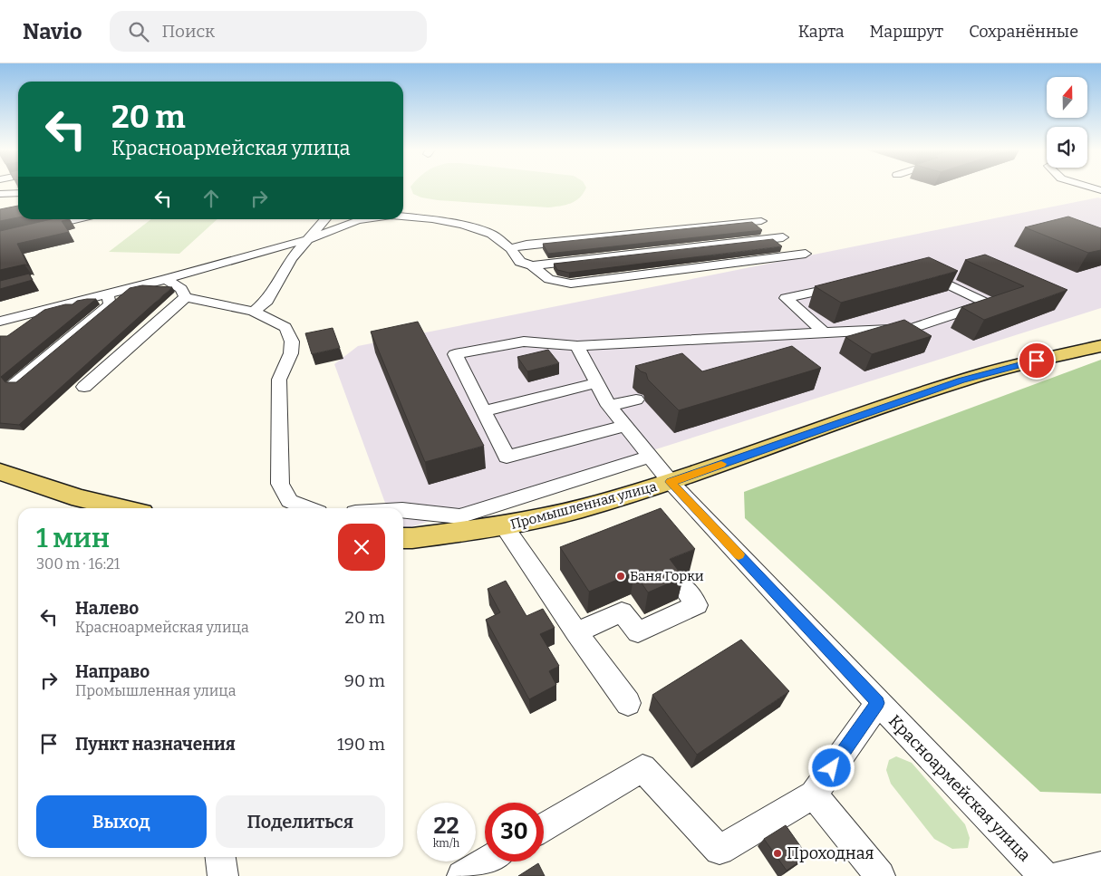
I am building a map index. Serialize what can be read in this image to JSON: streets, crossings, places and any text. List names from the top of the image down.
{
  "streets": {
    "main road": ["Промышленная улица"],
    "street": ["Красноармейская улица"]
  },
  "crossings": [
    ["Промышленная улица", "Красноармейская улица"]
  ],
  "places": ["Баня Горки", "Проходная"],
  "north": "top",
  "page": {
    "header": "Navio",
    "search": "Поиск",
    "nav": ["Карта", "Маршрут", "Сохранённые"],
    "turn": ["20 m", "Красноармейская улица"],
    "heading": ["1 мин", "300 m · 16:21"],
    "list": [
      {
        "name": "Налево",
        "note": "Красноармейская улица",
        "value": "20 m"
      },
      {
        "name": "Направо",
        "note": "Промышленная улица",
        "value": "90 m"
      },
      {
        "name": "Пункт назначения",
        "value": "190 m"
      }
    ],
    "buttons": ["Выход", "Поделиться"],
    "speed": "22 km/h",
    "limit": "30"
  }
}
